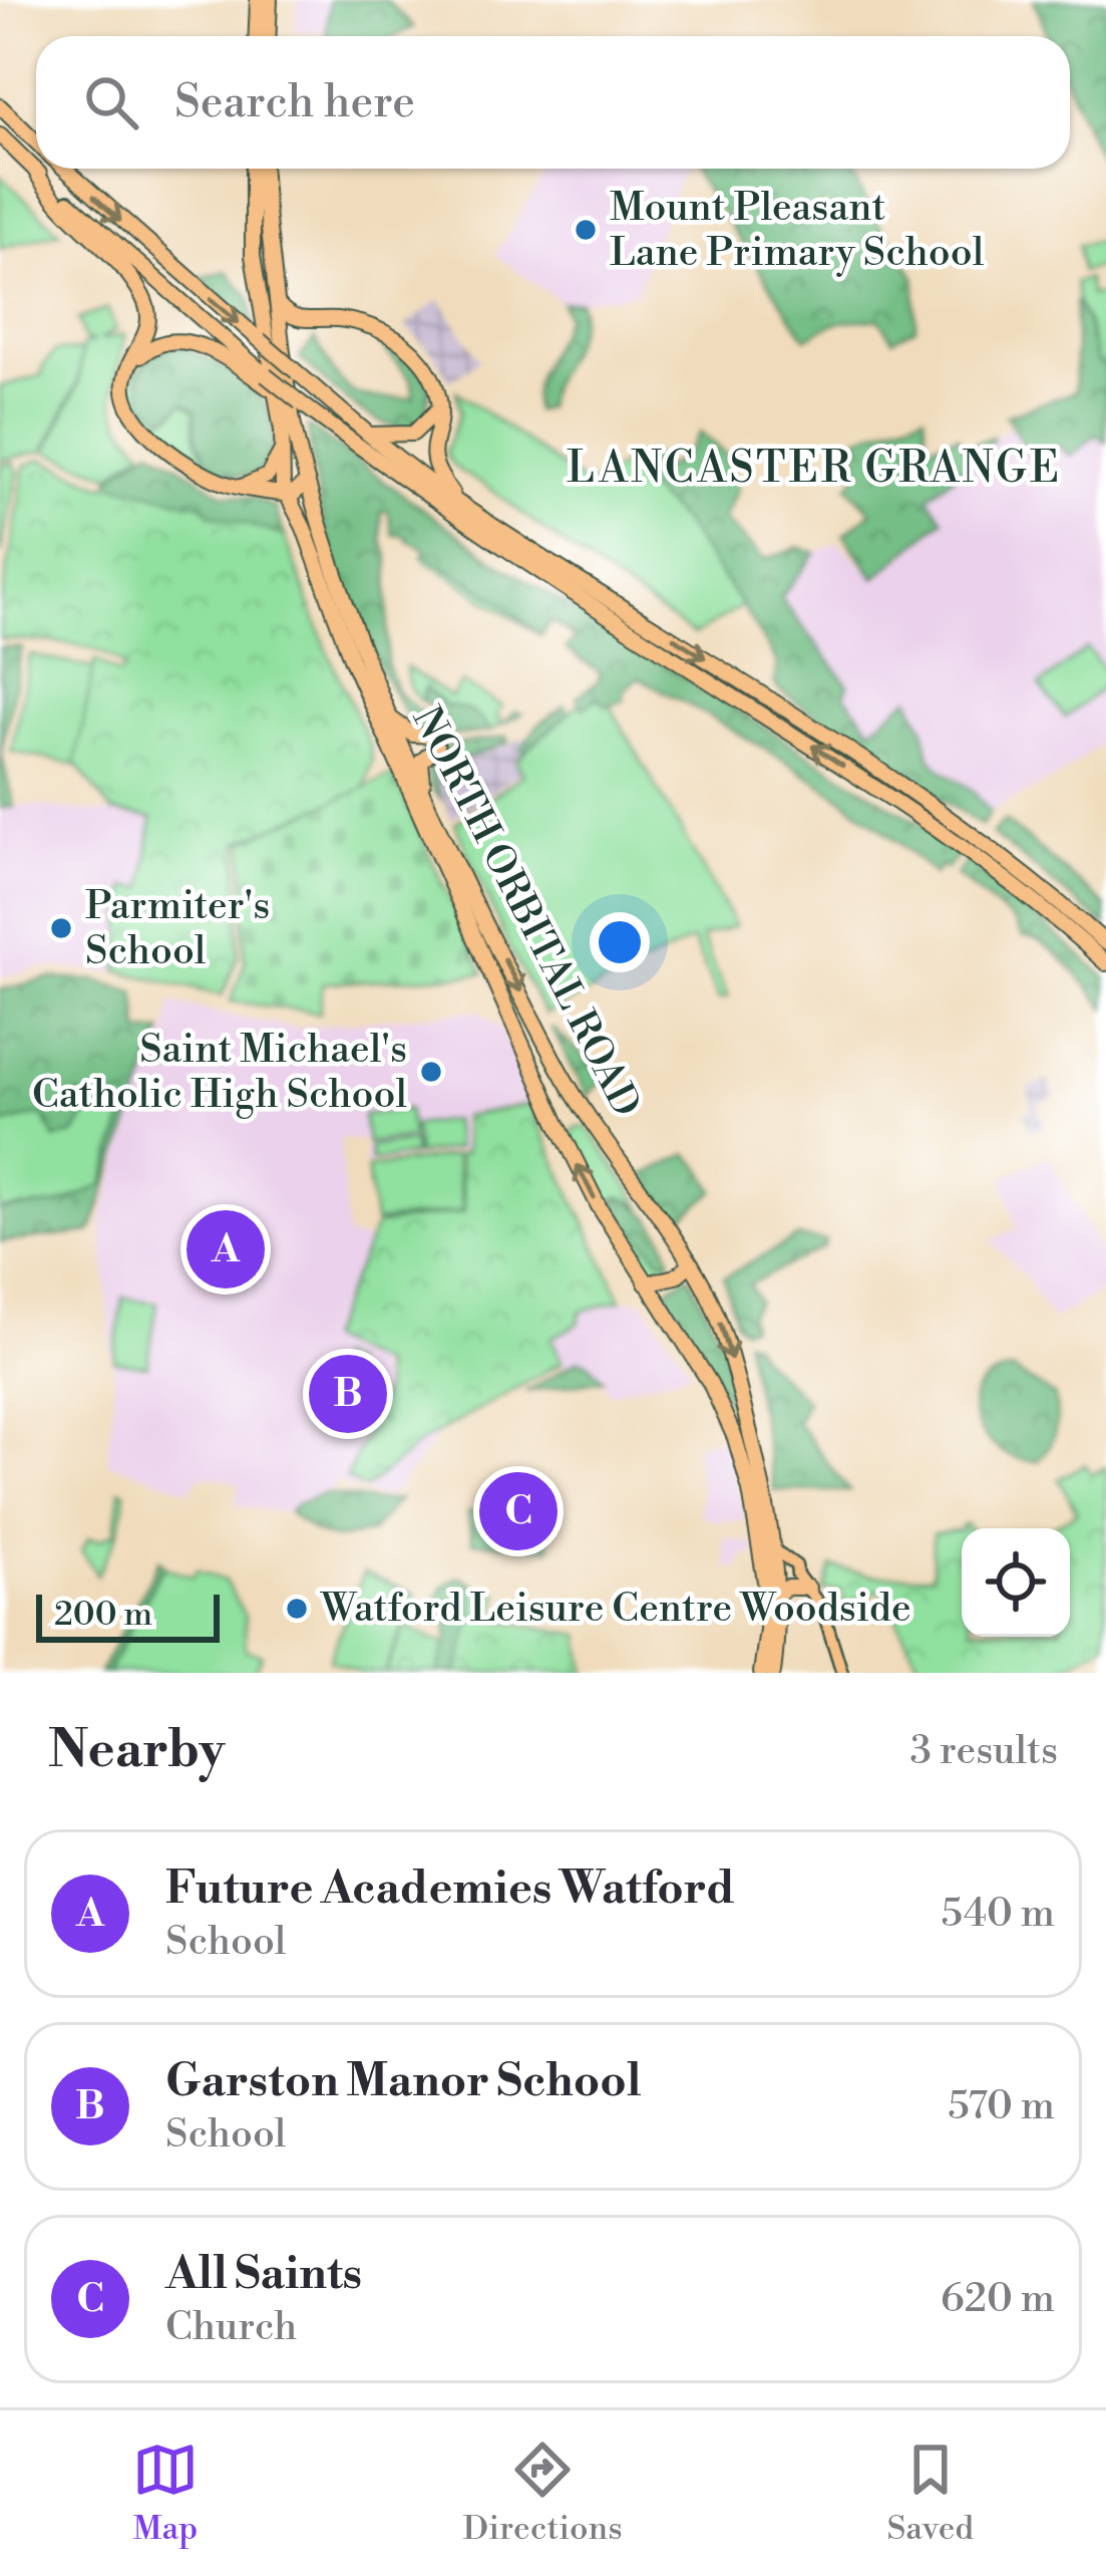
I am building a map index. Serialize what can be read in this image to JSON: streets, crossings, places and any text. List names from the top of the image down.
{
  "streets": {
    "highway": ["NORTH ORBITAL ROAD"]
  },
  "districts": ["LANCASTER GRANGE"],
  "places": [
    "Mount Pleasant Lane Primary School",
    "Parmiter's School",
    "Saint Michael's Catholic High School",
    "Watford Leisure Centre Woodside"
  ],
  "scale_bar": "200 m",
  "page": {
    "search": "Search here",
    "pins": ["A", "B", "C"],
    "scale": "200 m",
    "heading": ["Nearby", "3 results"],
    "list": [
      {
        "mark": "A",
        "name": "Future Academies Watford",
        "note": "School",
        "value": "540 m"
      },
      {
        "mark": "B",
        "name": "Garston Manor School",
        "note": "School",
        "value": "570 m"
      },
      {
        "mark": "C",
        "name": "All Saints",
        "note": "Church",
        "value": "620 m"
      }
    ],
    "nav": ["Map", "Directions", "Saved"]
  }
}
